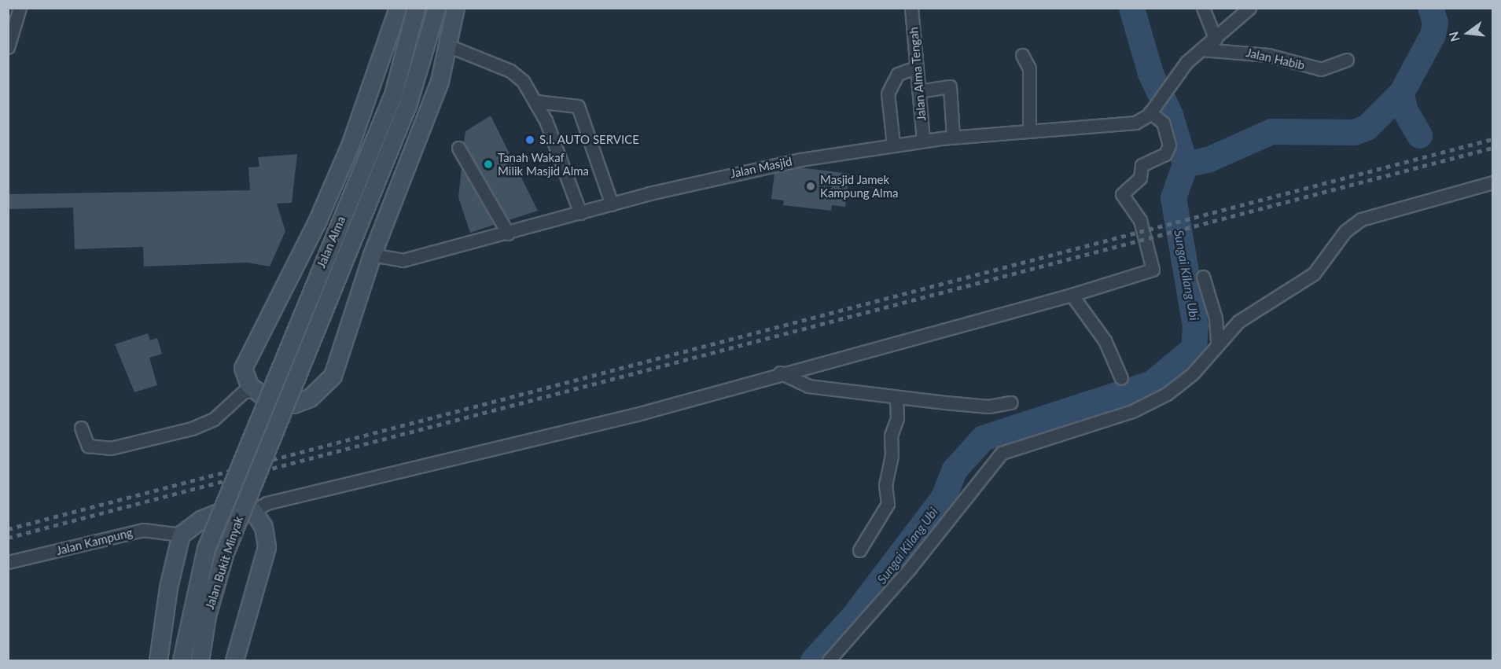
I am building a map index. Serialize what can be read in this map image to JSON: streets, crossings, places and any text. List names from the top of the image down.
{
  "streets": {
    "main road": ["Jalan Alma", "Jalan Bukit Minyak"],
    "street": [
      "Jalan Habib",
      "Jalan Alma Tengah",
      "Jalan Masjid",
      "Jalan Kampung"
    ]
  },
  "crossings": [
    ["Jalan Alma Tengah", "Jalan Masjid"],
    ["Jalan Alma", "Jalan Bukit Minyak"]
  ],
  "water": ["Sungai Kilang Ubi"],
  "places": ["S.I. AUTO SERVICE", "Tanah Wakaf Milik Masjid Alma", "Masjid Jamek Kampung Alma"],
  "north": "left"
}
